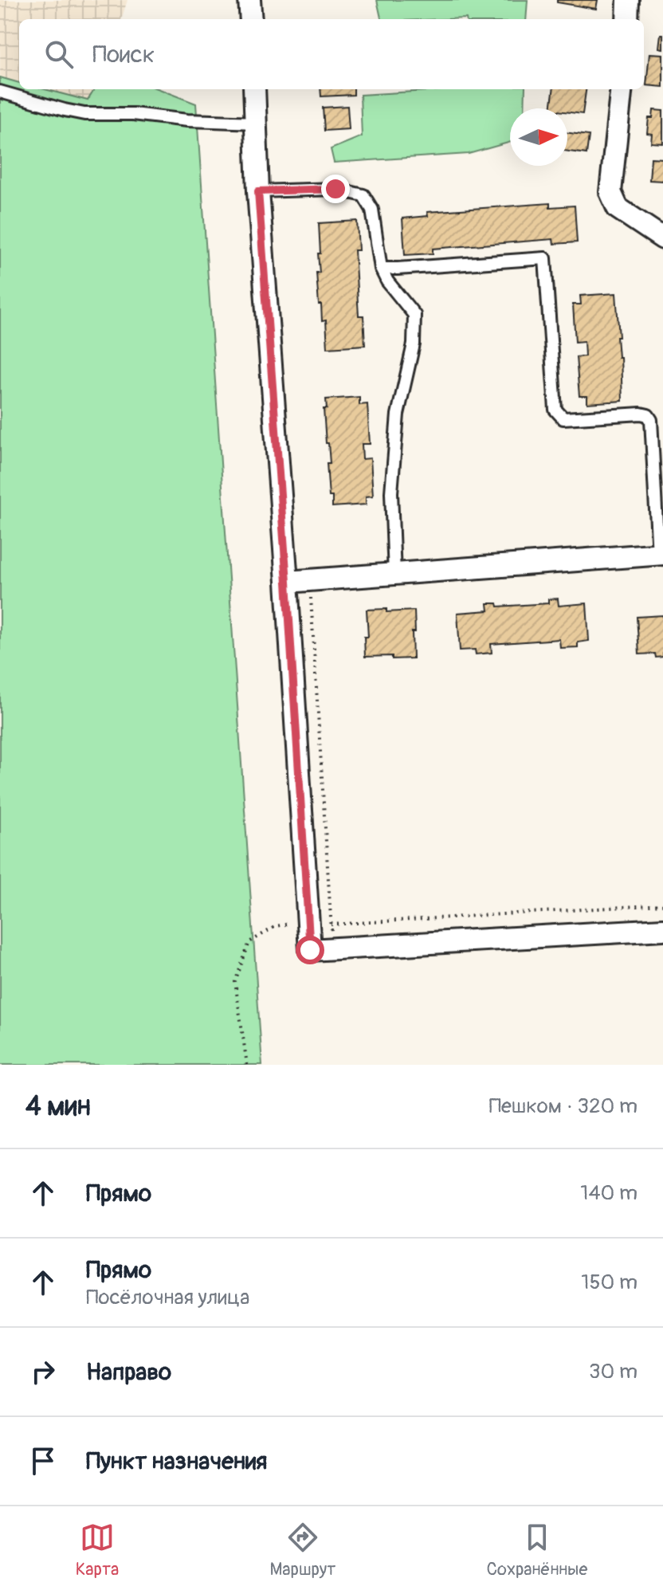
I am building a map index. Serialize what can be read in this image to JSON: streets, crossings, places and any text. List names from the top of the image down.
{
  "north": "right",
  "page": {
    "search": "Поиск",
    "heading": ["4 мин", "Пешком · 320 m"],
    "list": [
      ["Прямо", "140 m"],
      ["Прямо", "Посёлочная улица", "150 m"],
      ["Направо", "30 m"],
      "Пункт назначения"
    ],
    "nav": ["Карта", "Маршрут", "Сохранённые"]
  }
}
